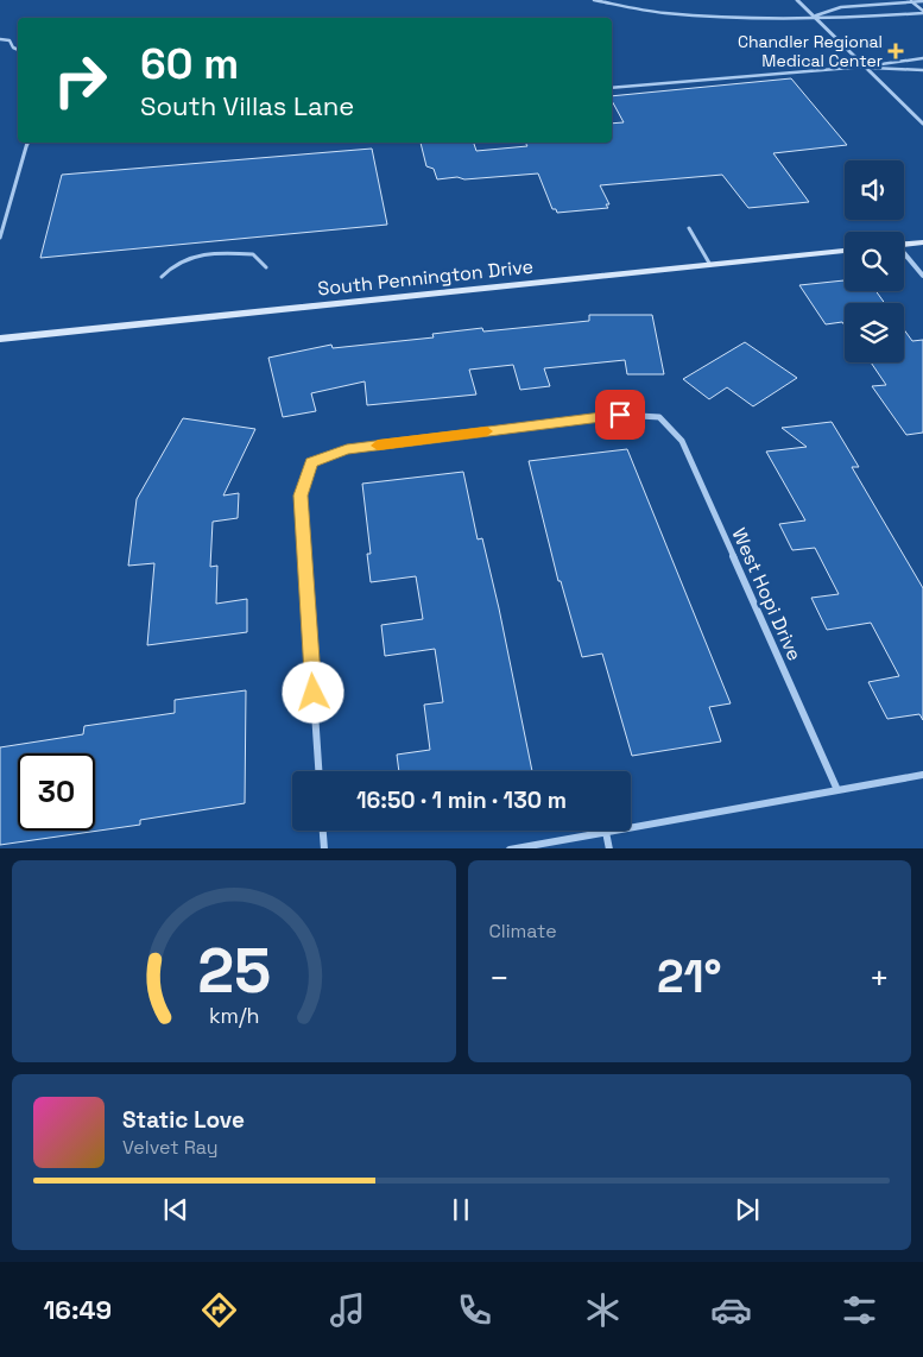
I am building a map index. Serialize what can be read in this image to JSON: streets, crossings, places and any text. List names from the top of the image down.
{
  "streets": {
    "street": ["South Pennington Drive", "West Hopi Drive"]
  },
  "places": {
    "health": ["Chandler Regional Medical Center"]
  },
  "page": {
    "turn": ["60 m", "South Villas Lane"],
    "limit": "30",
    "trip": "16:50 · 1 min · 130 m",
    "tile": "Climate",
    "heat": ["−", "21°", "+"],
    "song": ["Static Love", "Velvet Ray"],
    "tabs": "16:49",
    "gauge": ["25", "km/h"]
  }
}
